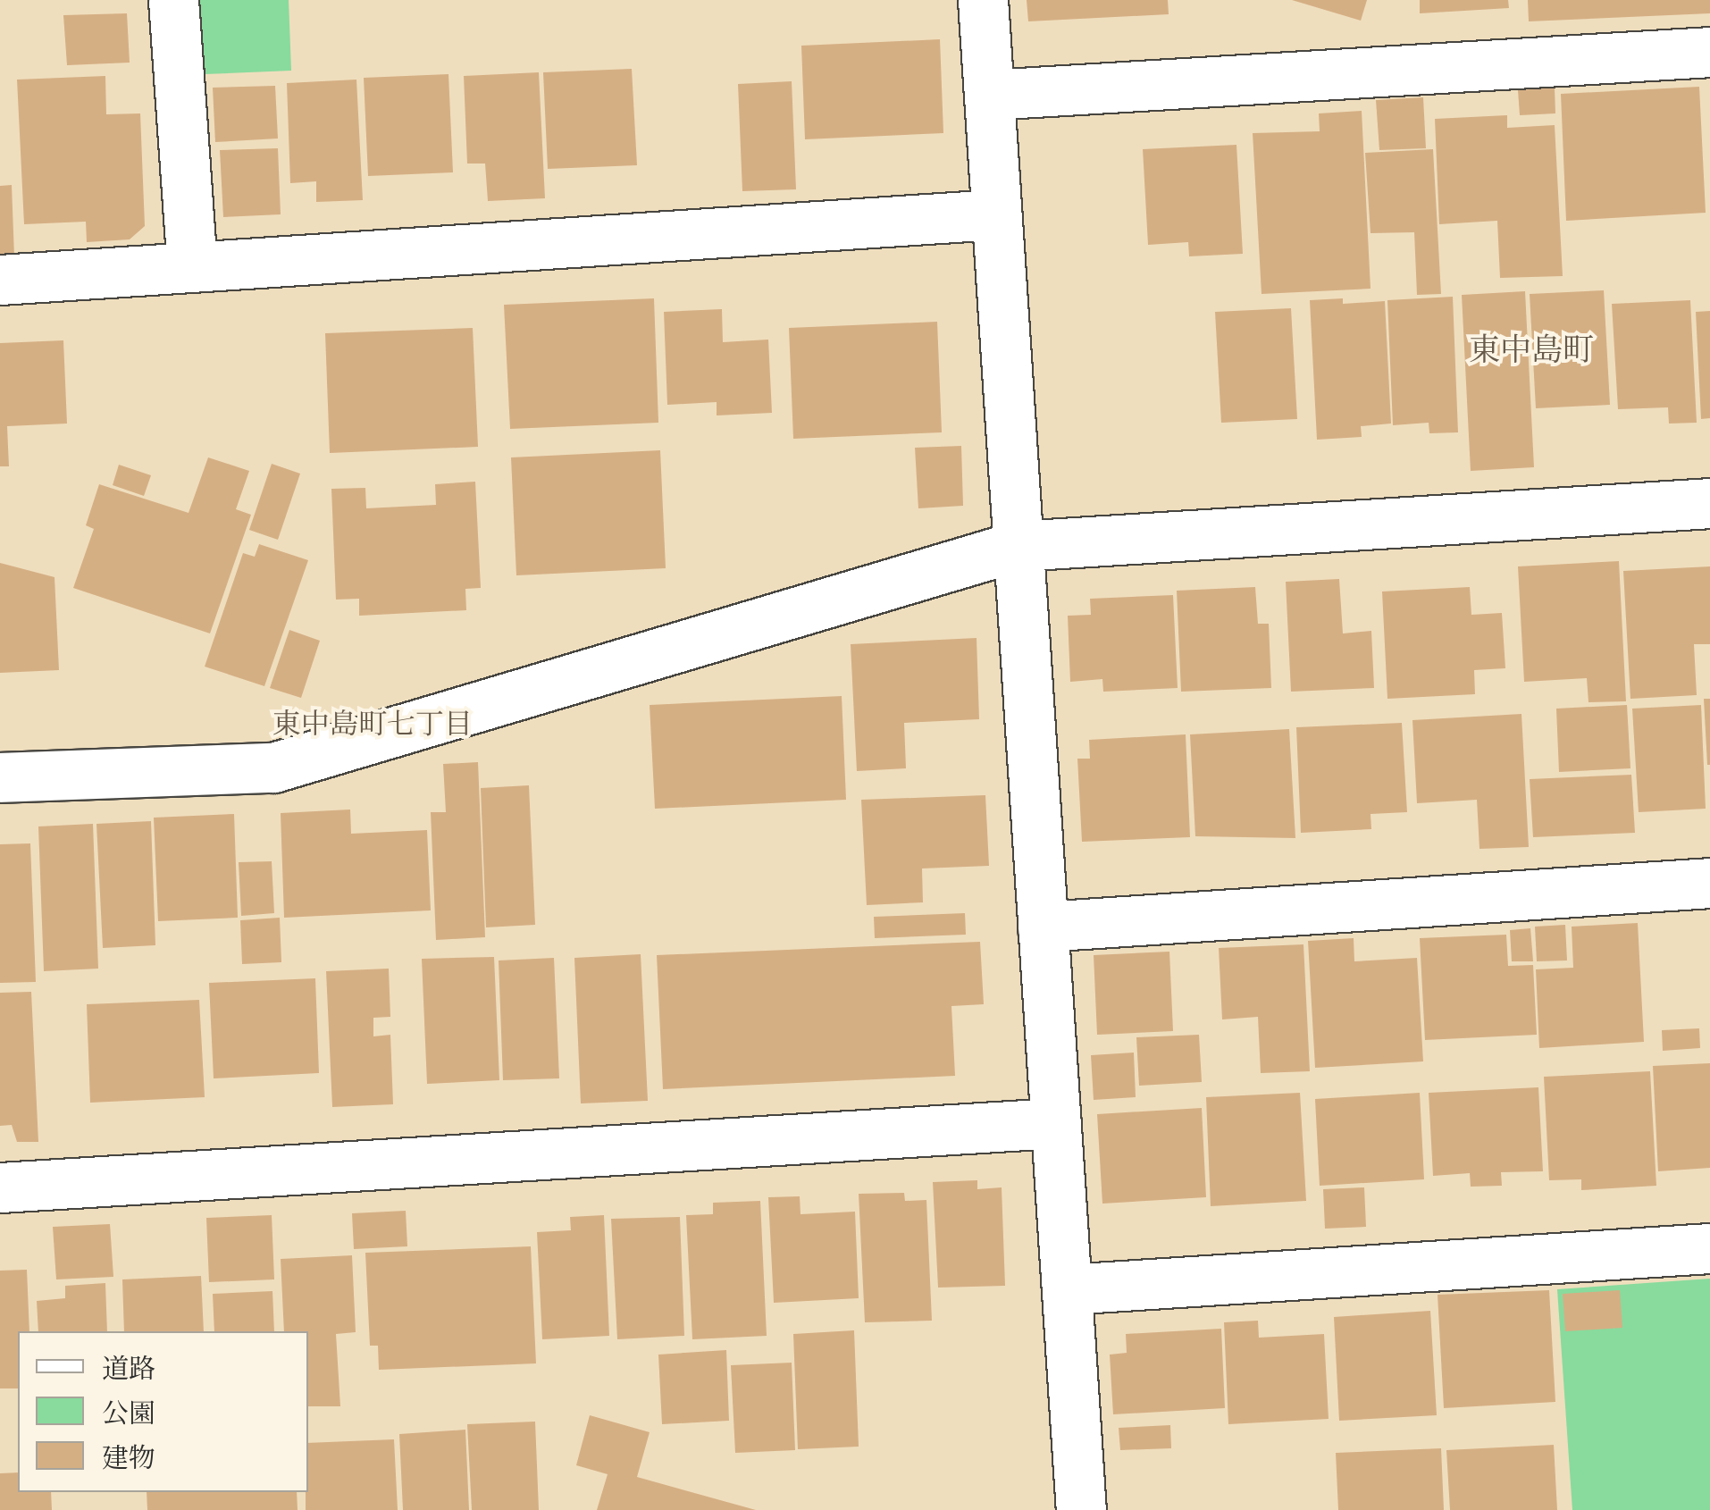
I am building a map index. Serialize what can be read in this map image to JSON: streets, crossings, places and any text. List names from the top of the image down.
{
  "districts": ["東中島町", "東中島町七丁目"],
  "legend": ["道路", "公園", "建物"]
}
